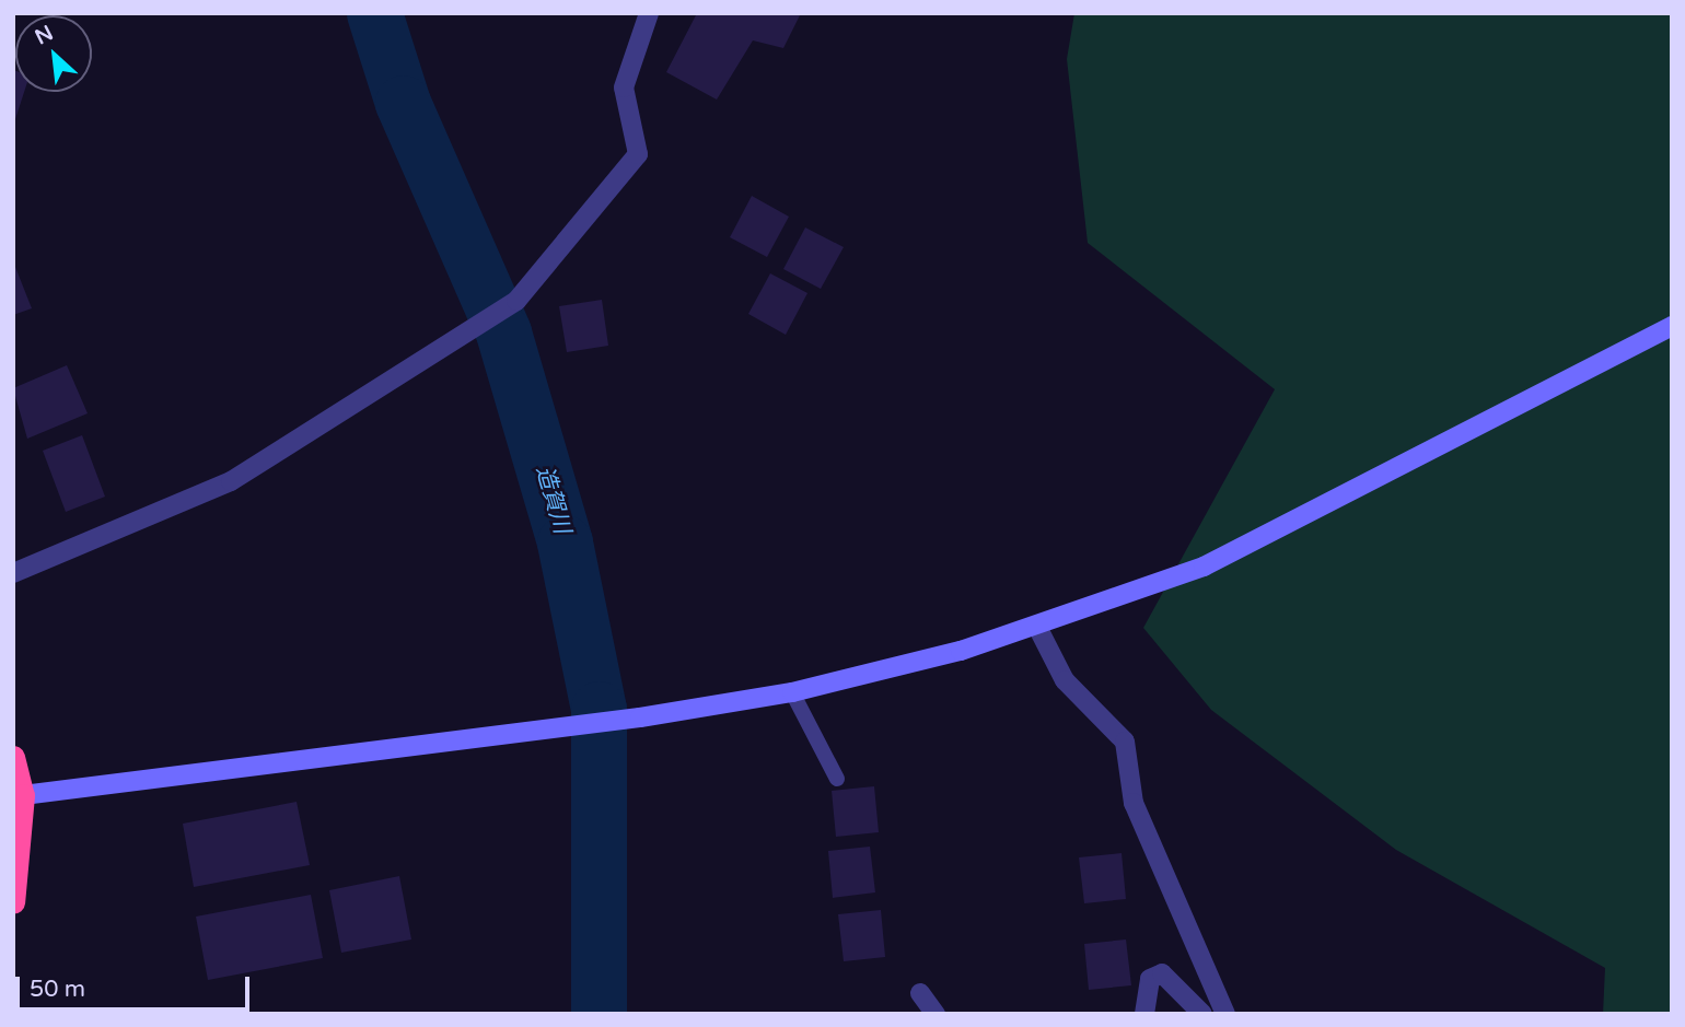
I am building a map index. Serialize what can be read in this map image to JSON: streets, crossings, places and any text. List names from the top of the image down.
{
  "water": ["造賀川"],
  "scale_bar": "50 m",
  "north": "top left"
}
